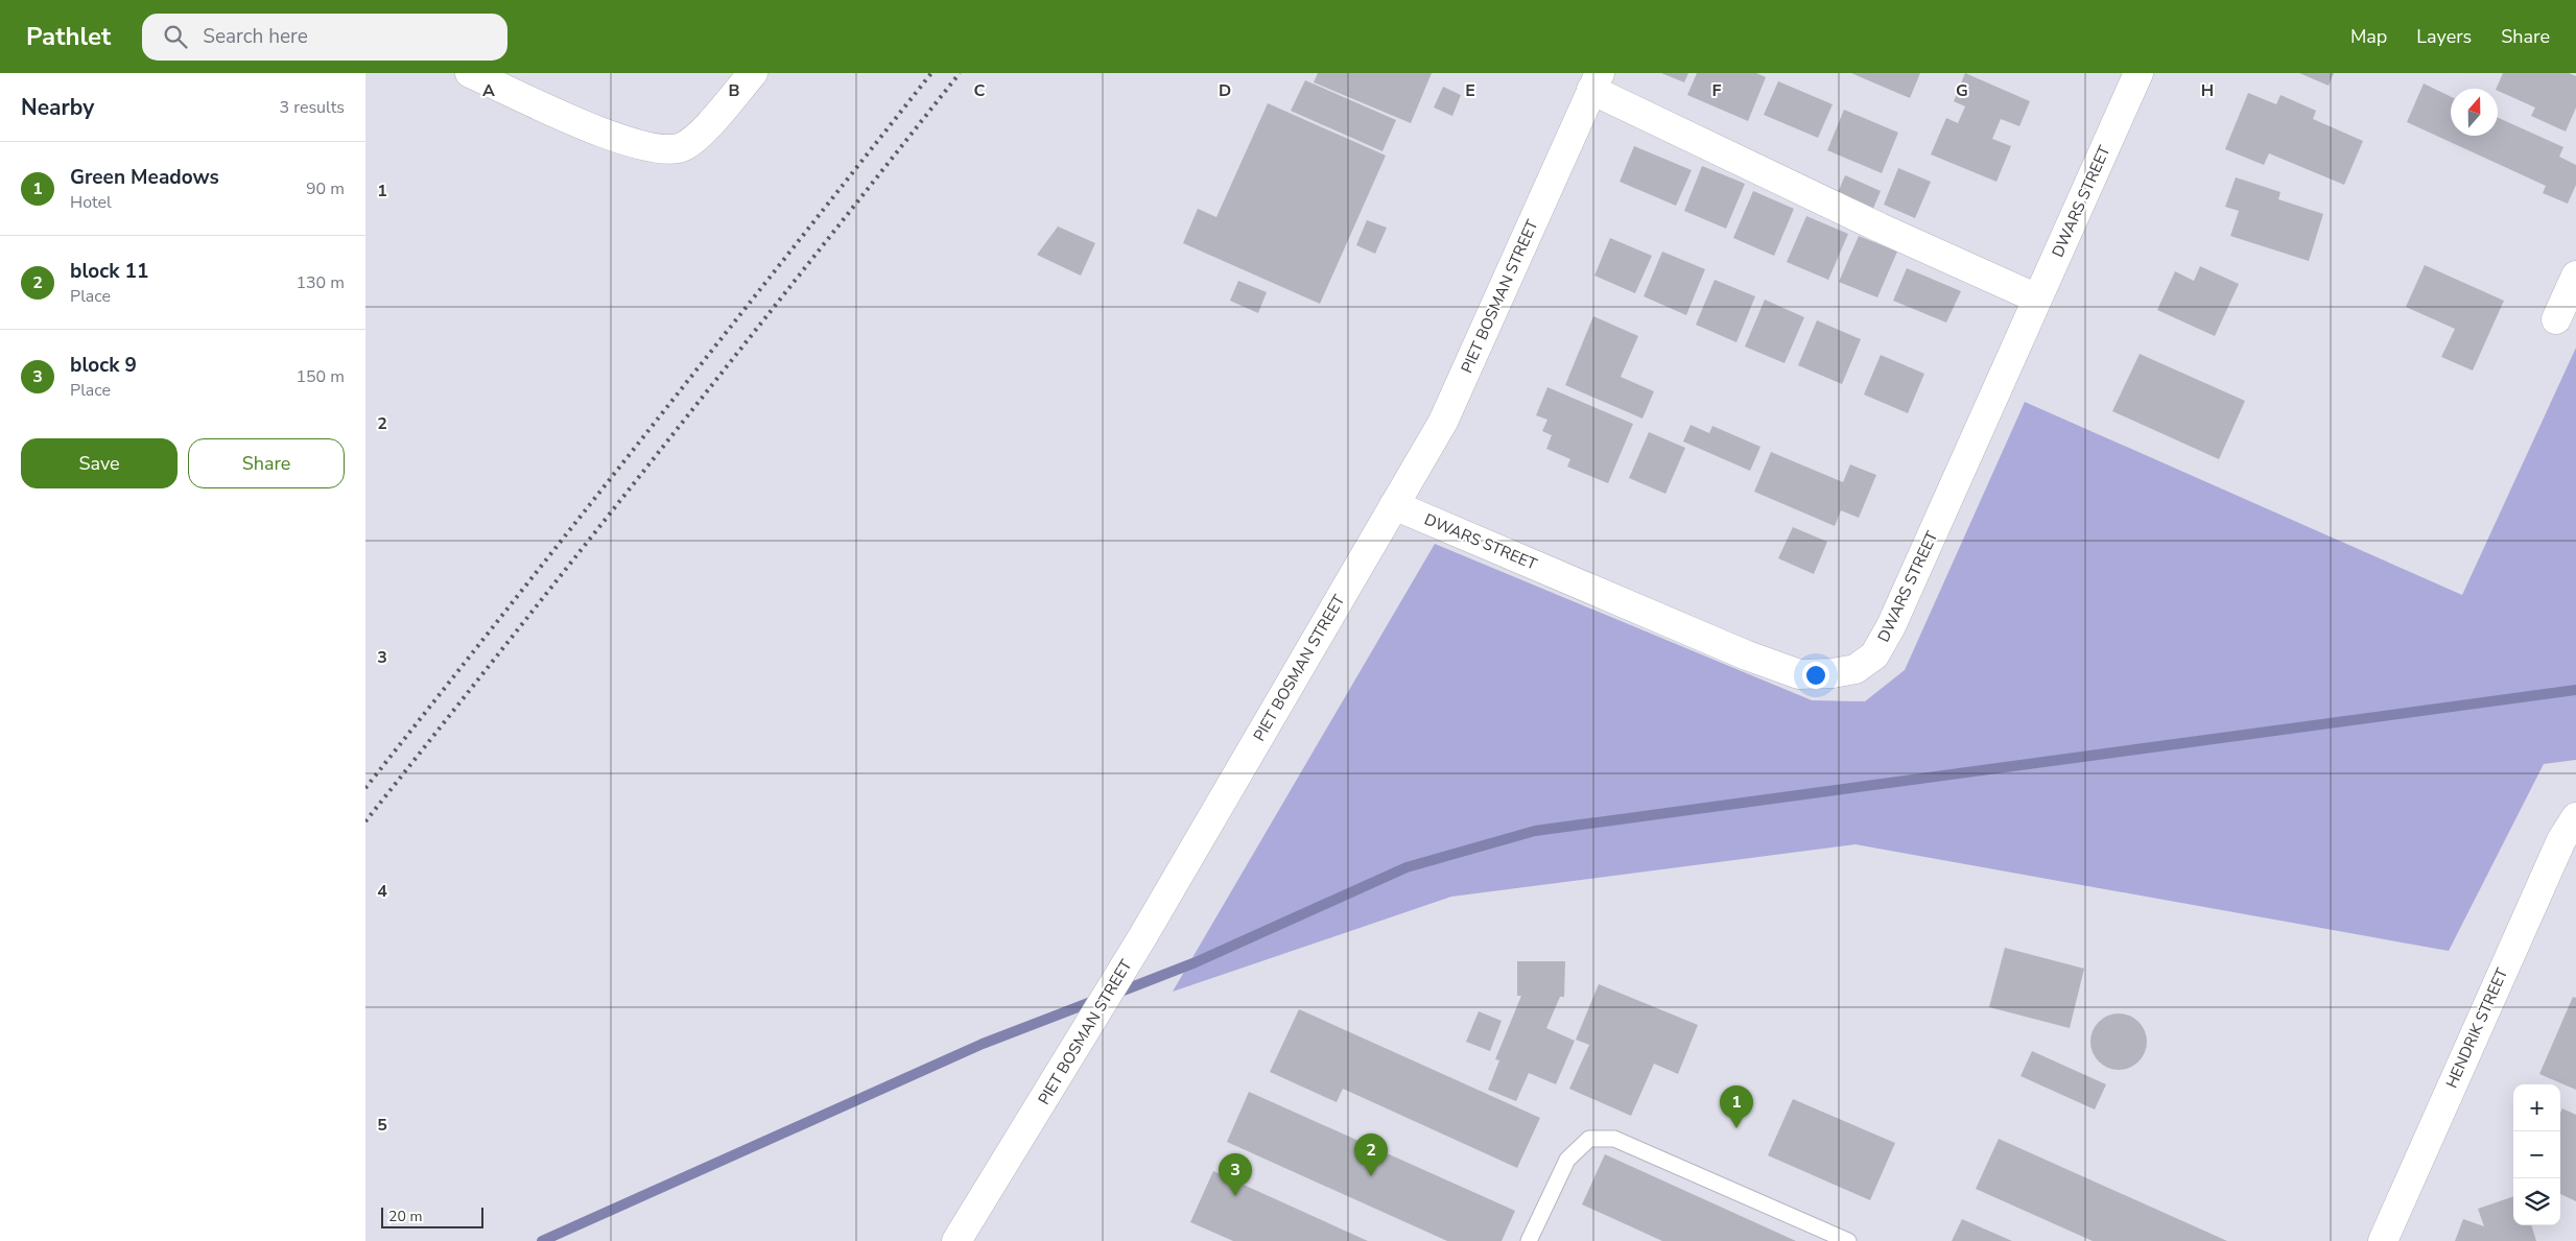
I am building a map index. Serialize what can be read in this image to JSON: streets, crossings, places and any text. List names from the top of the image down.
{
  "streets": {
    "street": ["DWARS STREET", "PIET BOSMAN STREET", "HENDRIK STREET"]
  },
  "crossings": [
    ["DWARS STREET", "PIET BOSMAN STREET"]
  ],
  "scale_bar": "20 m",
  "north": "top",
  "page": {
    "header": "Pathlet",
    "search": "Search here",
    "nav": ["Map", "Layers", "Share"],
    "heading": ["Nearby", "3 results"],
    "list": [
      {
        "mark": "1",
        "name": "Green Meadows",
        "note": "Hotel",
        "value": "90 m"
      },
      {
        "mark": "2",
        "name": "block 11",
        "note": "Place",
        "value": "130 m"
      },
      {
        "mark": "3",
        "name": "block 9",
        "note": "Place",
        "value": "150 m"
      }
    ],
    "buttons": ["Save", "Share"],
    "map_buttons": ["+", "−"],
    "pins": ["1", "2", "3"],
    "scale": "20 m"
  },
  "grid": {
    "columns": [
      "A",
      "B",
      "C",
      "D",
      "E",
      "F",
      "G",
      "H"
    ],
    "rows": [
      "1",
      "2",
      "3",
      "4",
      "5"
    ]
  }
}
